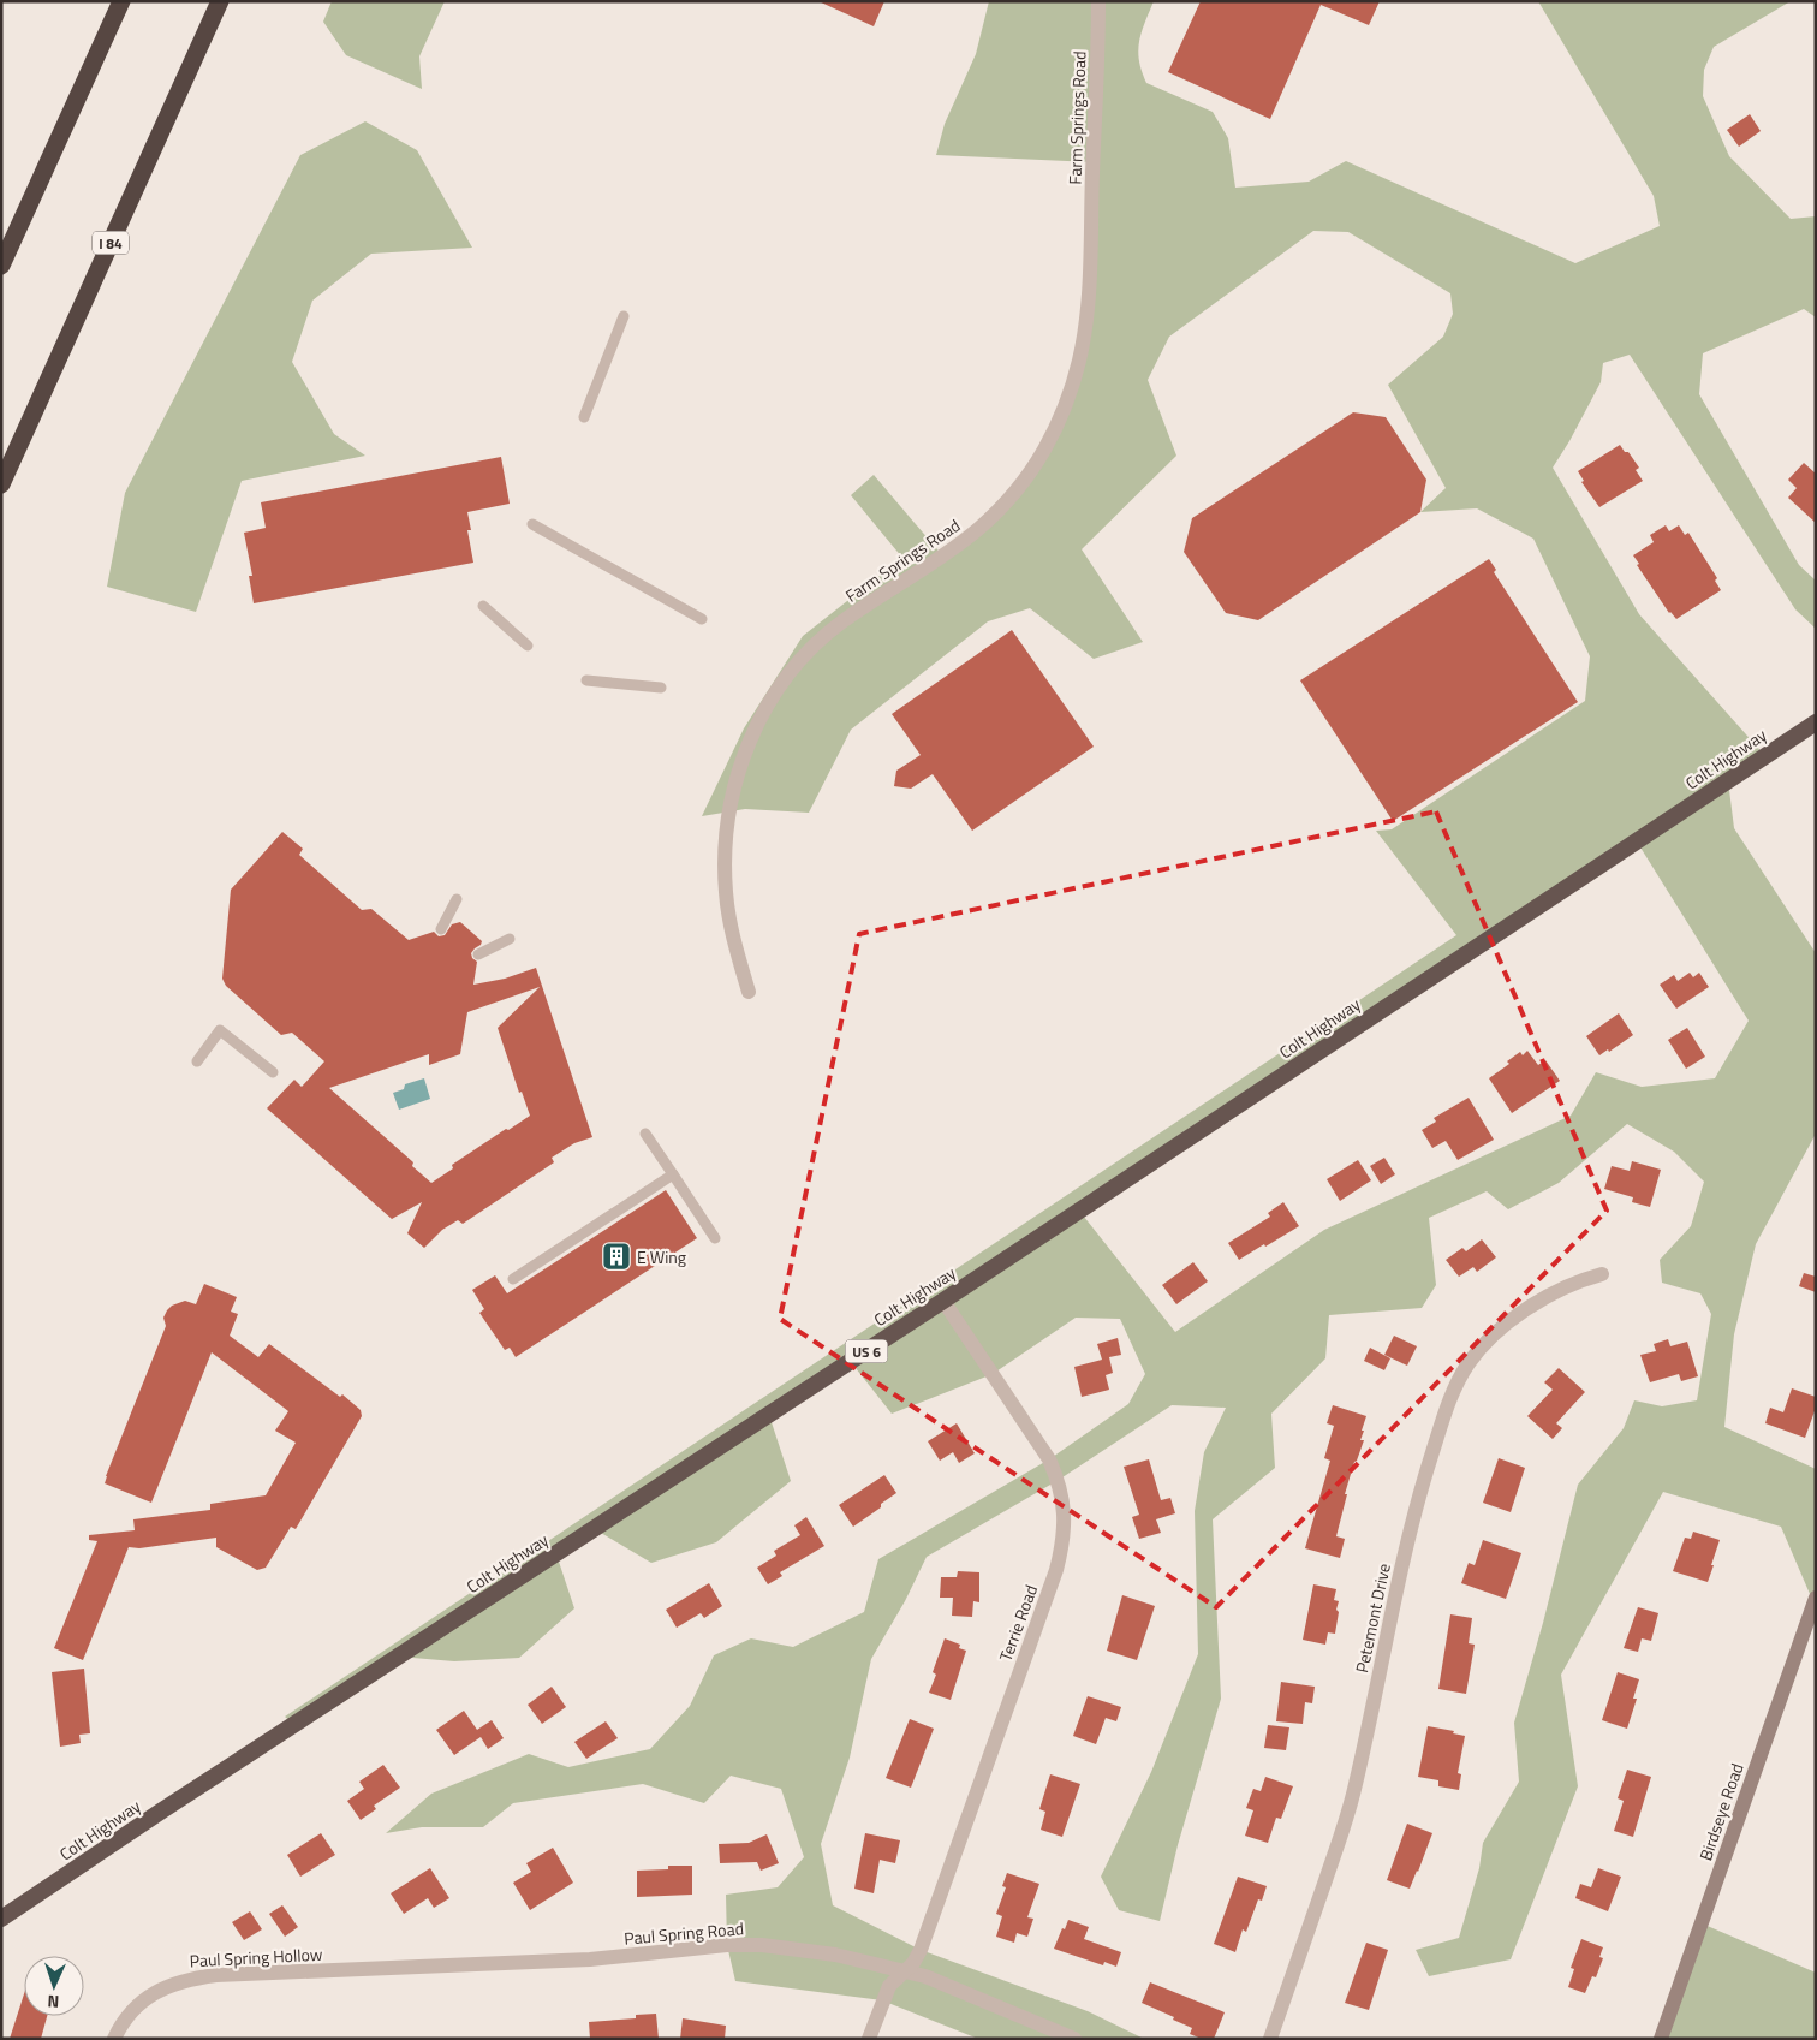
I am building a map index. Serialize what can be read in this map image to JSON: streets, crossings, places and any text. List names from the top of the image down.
{
  "streets": {
    "highway": ["I 84", "Colt Highway", "US 6"],
    "main road": ["Birdseye Road"],
    "street": [
      "Farm Springs Road",
      "Petemont Drive",
      "Terrie Road",
      "Paul Spring Road",
      "Paul Spring Hollow"
    ]
  },
  "crossings": [
    ["Colt Highway", "Terrie Road"],
    ["Terrie Road", "Paul Spring Road"],
    ["Paul Spring Road", "Paul Spring Hollow"]
  ],
  "places": {
    "building": ["E Wing"]
  },
  "north": "bottom"
}
